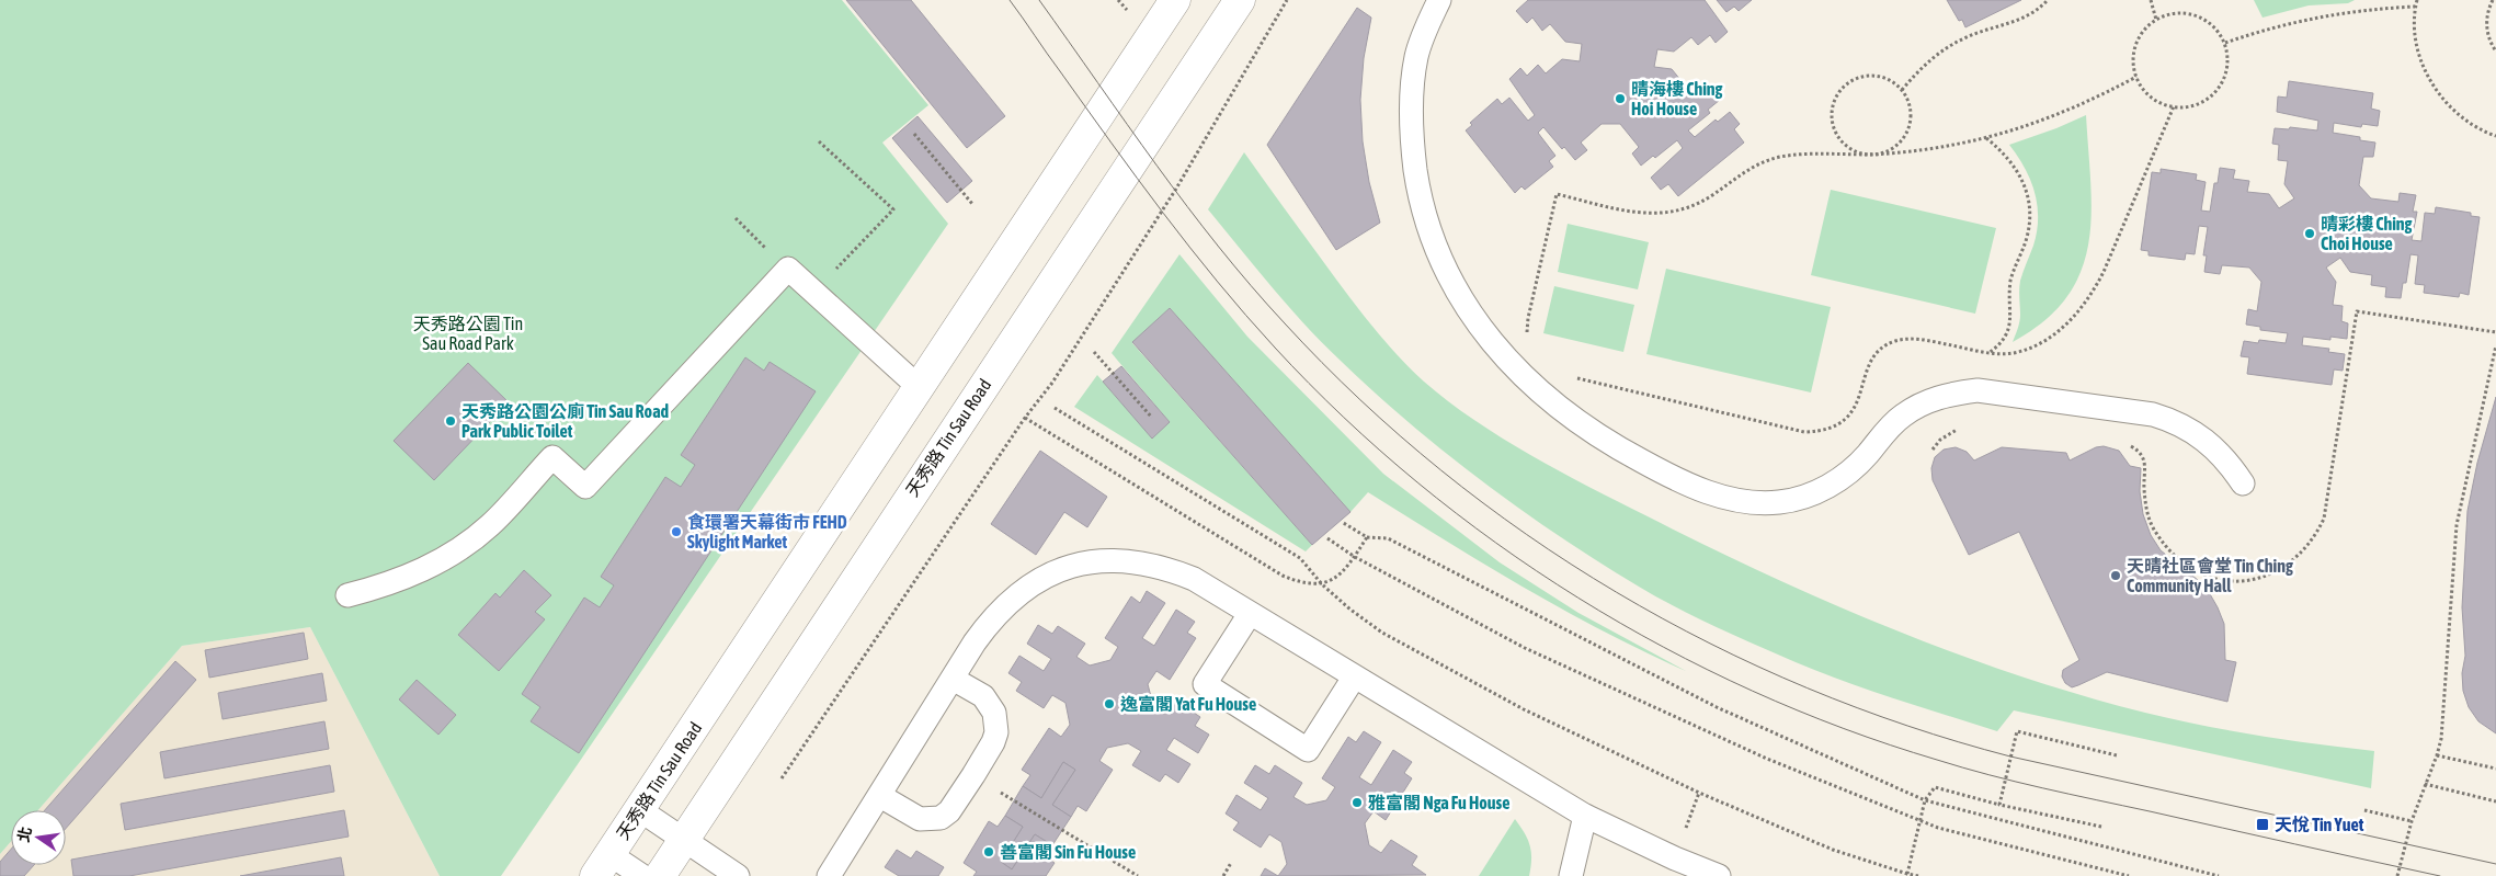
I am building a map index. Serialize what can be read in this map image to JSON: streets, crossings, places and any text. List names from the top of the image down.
{
  "streets": {
    "street": ["天秀路 Tin Sau Road"]
  },
  "parks": ["天秀路公園 Tin Sau Road Park"],
  "places": {
    "other": [
      "晴海樓 Ching Hoi House",
      "晴彩樓 Ching Choi House",
      "天秀路公園公廁 Tin Sau Road Park Public Toilet",
      "食環署天幕街市 FEHD Skylight Market",
      "天晴社區會堂 Tin Ching Community Hall",
      "逸富閣 Yat Fu House",
      "雅富閣 Nga Fu House",
      "善富閣 Sin Fu House"
    ],
    "transit": ["天悅 Tin Yuet"]
  },
  "north": "left"
}
